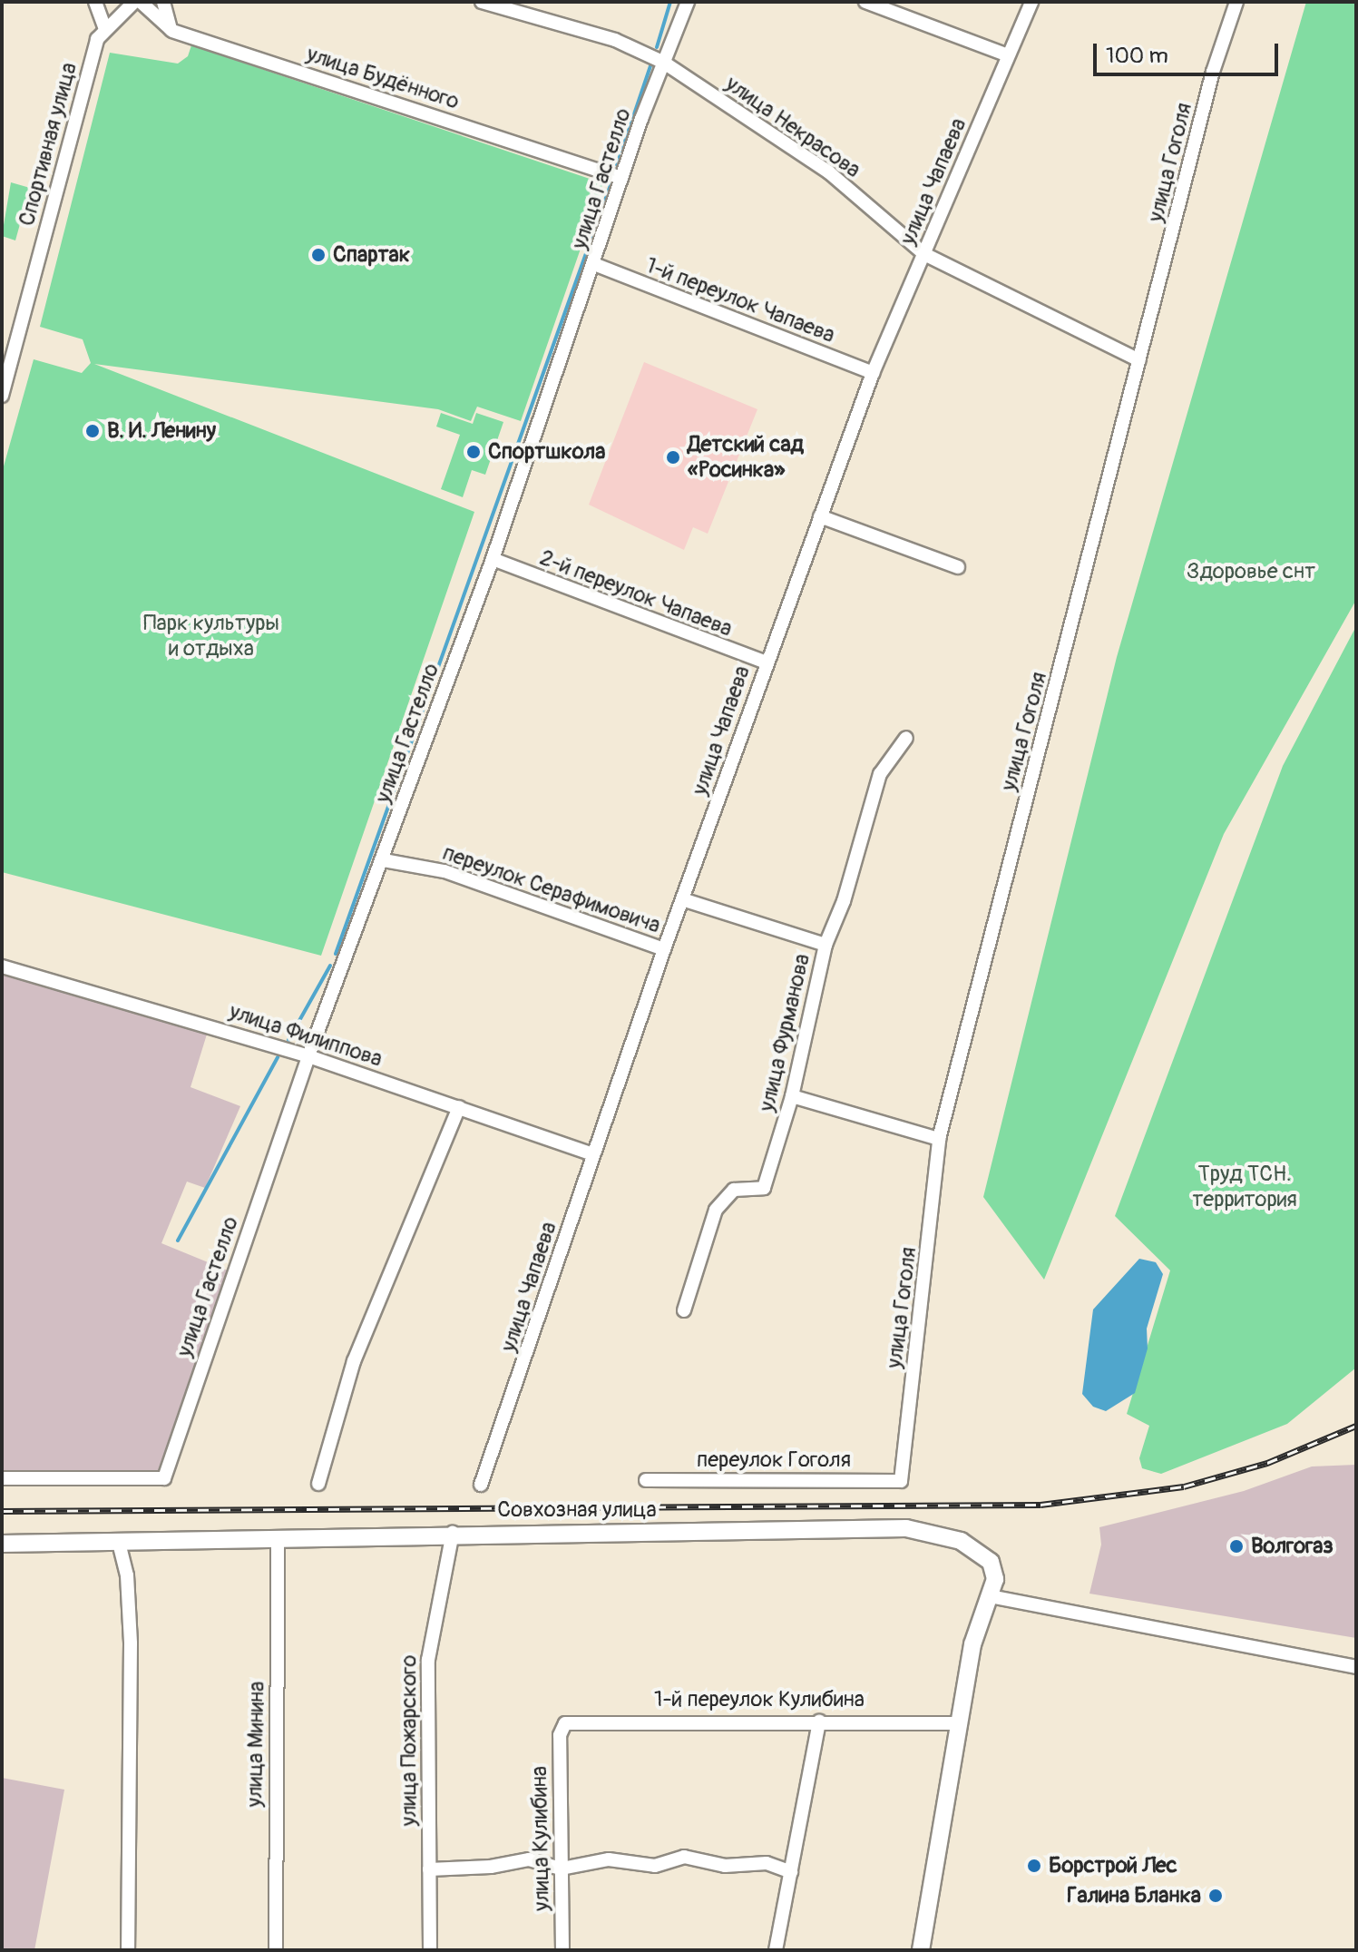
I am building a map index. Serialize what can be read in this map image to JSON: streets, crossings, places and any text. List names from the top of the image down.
{
  "streets": {
    "street": [
      "улица Будённого",
      "улица Некрасова",
      "Спортивная улица",
      "улица Гоголя",
      "улица Гастелло",
      "улица Чапаева",
      "1-й переулок Чапаева",
      "2-й переулок Чапаева",
      "переулок Серафимовича",
      "улица Фурманова",
      "улица Филиппова",
      "переулок Гоголя",
      "Совхозная улица",
      "1-й переулок Кулибина",
      "улица Пожарского",
      "улица Минина",
      "улица Кулибина"
    ]
  },
  "crossings": [
    ["улица Будённого", "улица Гастелло"],
    ["улица Некрасова", "улица Гоголя"],
    ["улица Некрасова", "улица Гастелло"],
    ["улица Некрасова", "улица Чапаева"],
    ["улица Гоголя", "переулок Гоголя"],
    ["улица Гастелло", "1-й переулок Чапаева"],
    ["улица Гастелло", "2-й переулок Чапаева"],
    ["улица Гастелло", "переулок Серафимовича"],
    ["улица Гастелло", "улица Филиппова"],
    ["улица Чапаева", "1-й переулок Чапаева"],
    ["улица Чапаева", "2-й переулок Чапаева"],
    ["улица Чапаева", "переулок Серафимовича"],
    ["улица Чапаева", "улица Филиппова"],
    ["Совхозная улица", "улица Пожарского"],
    ["Совхозная улица", "улица Минина"],
    ["1-й переулок Кулибина", "улица Кулибина"]
  ],
  "parks": ["Здоровье снт", "Парк культуры и отдыха", "Труд ТСН. территория"],
  "places": [
    "Спартак",
    "В. И. Ленину",
    "Спортшкола",
    "Детский сад «Росинка»",
    "Волгогаз",
    "Борстрой Лес",
    "Галина Бланка"
  ],
  "scale_bar": "100 m"
}
